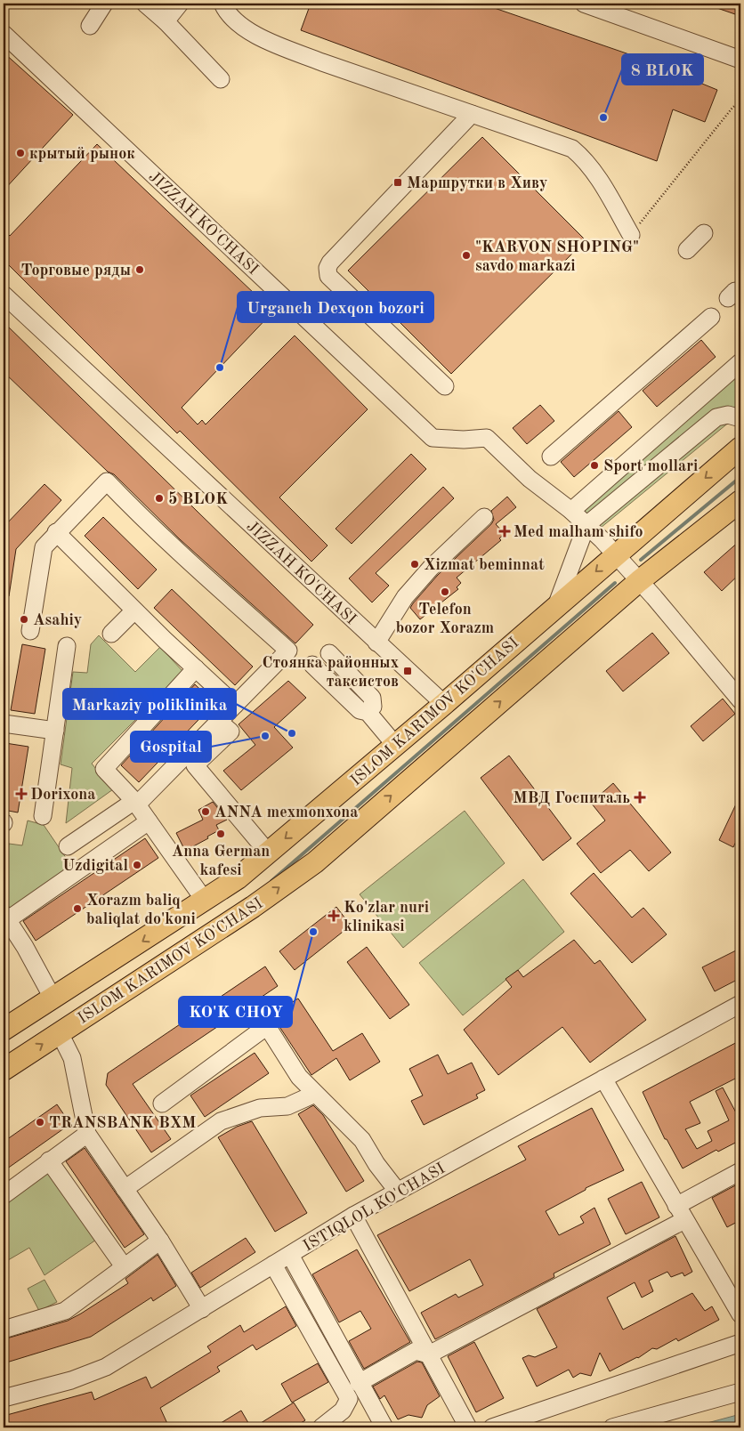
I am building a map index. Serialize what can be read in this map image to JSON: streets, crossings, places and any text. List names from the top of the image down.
{
  "streets": {
    "main road": ["ISLOM KARIMOV KO'CHASI"],
    "street": ["JIZZAH KO'CHASI", "ISTIQLOL KO'CHASI"]
  },
  "crossings": [
    ["JIZZAH KO'CHASI", "ISLOM KARIMOV KO'CHASI"]
  ],
  "places": {
    "other": [
      "8 BLOK",
      "крытый рынок",
      "\"KARVON SHOPING\" savdo markazi",
      "Торговые ряды",
      "Urganch Dexqon bozori",
      "Sport mollari",
      "5 BLOK",
      "Xizmat beminnat",
      "Telefon bozor Xorazm",
      "Asahiy",
      "Markaziy poliklinika",
      "Gospital",
      "ANNA mexmonxona",
      "Anna German kafesi",
      "Uzdigital",
      "Xorazm baliq baliqlat do'koni",
      "KO'K CHOY",
      "TRANSBANK BXM"
    ],
    "transit": ["Маршрутки в Хиву", "Стоянка районных таксистов"],
    "health": [
      "Med malham shifo",
      "Dorixona",
      "МВД Госпиталь",
      "Ko'zlar nuri klinikasi"
    ]
  }
}
